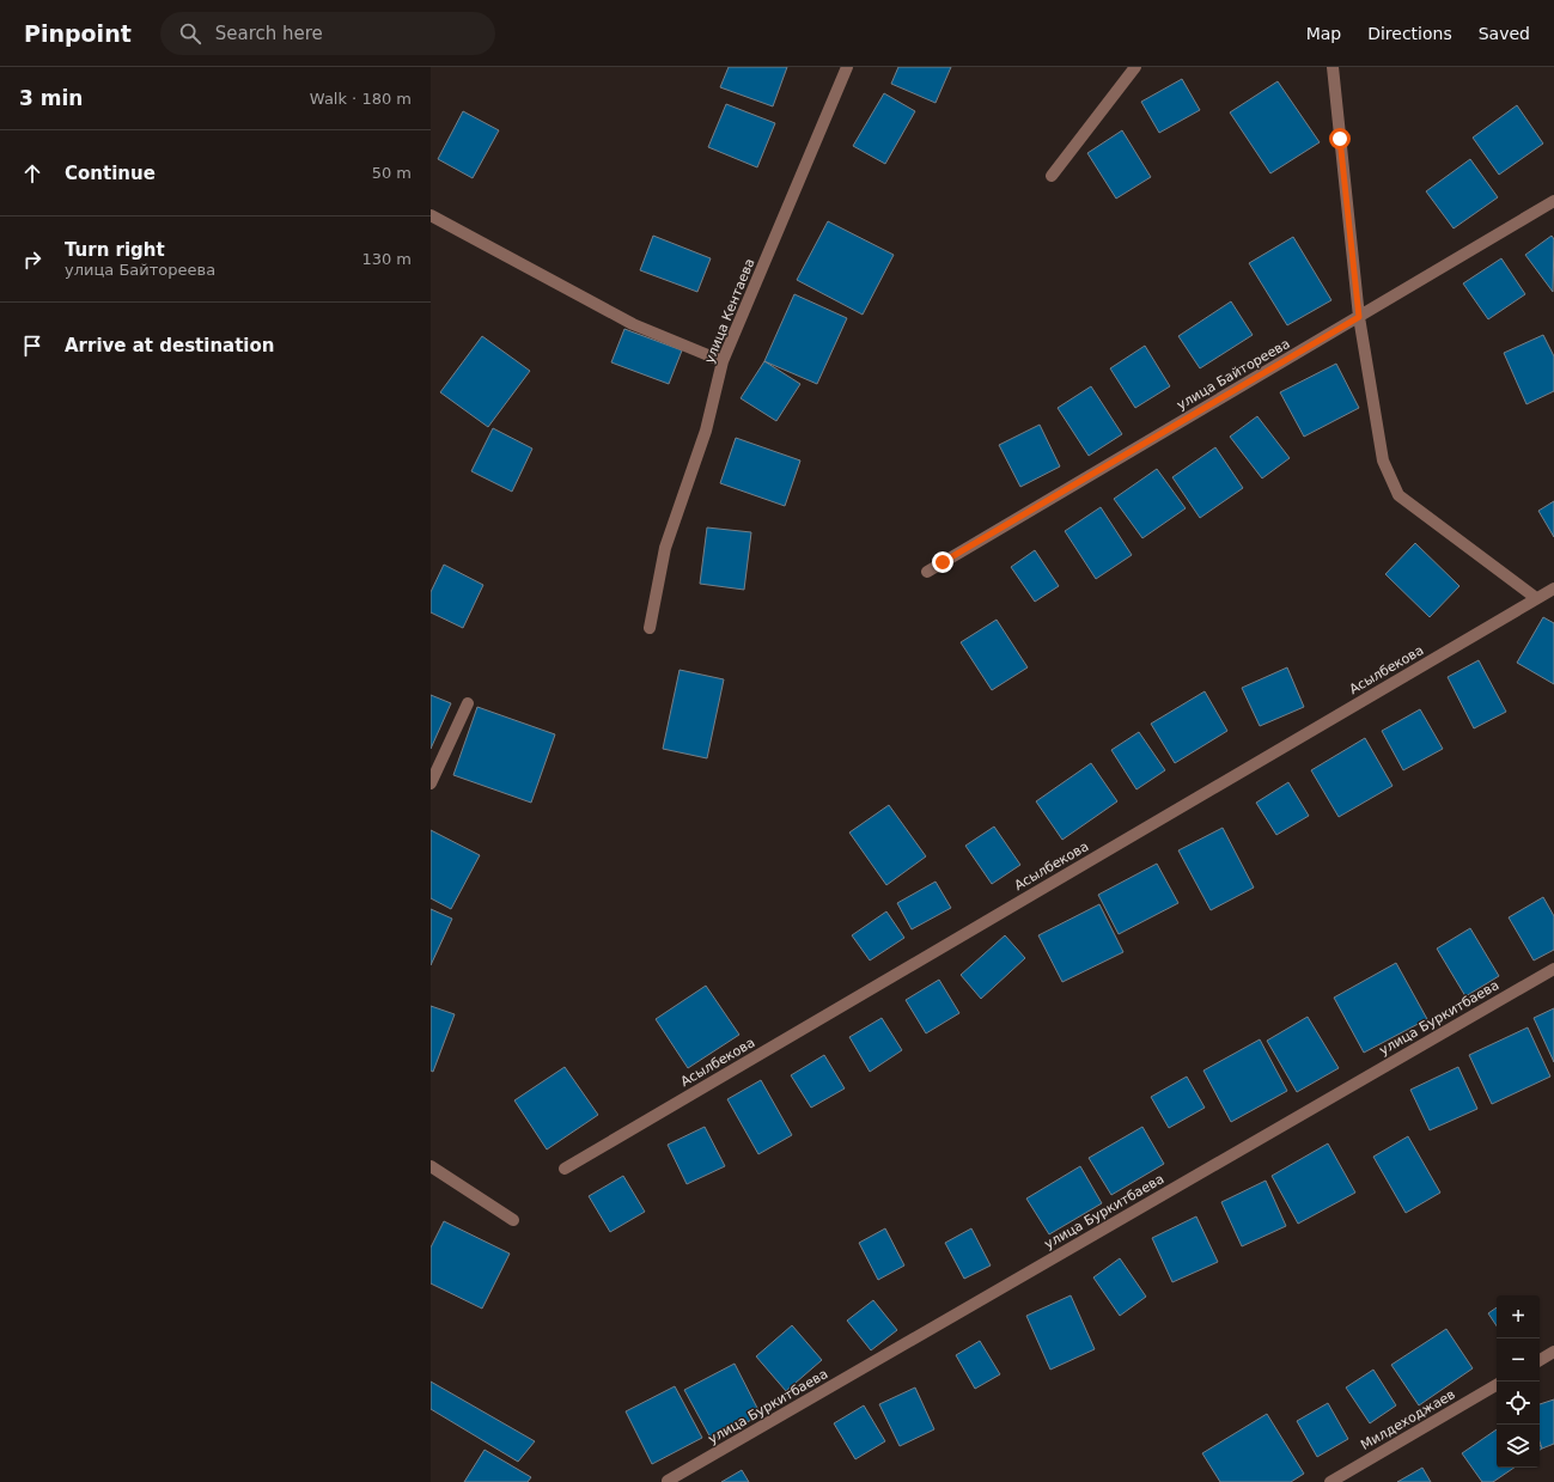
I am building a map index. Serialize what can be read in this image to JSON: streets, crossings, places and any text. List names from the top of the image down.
{
  "streets": {
    "street": [
      "улица Кентаева",
      "улица Байтореева",
      "Асылбекова",
      "улица Буркитбаева",
      "Милдеходжаев"
    ]
  },
  "page": {
    "header": "Pinpoint",
    "search": "Search here",
    "nav": ["Map", "Directions", "Saved"],
    "heading": ["3 min", "Walk · 180 m"],
    "list": [
      ["Continue", "50 m"],
      ["Turn right", "улица Байтореева", "130 m"],
      "Arrive at destination"
    ],
    "map_buttons": ["+", "−"]
  }
}
